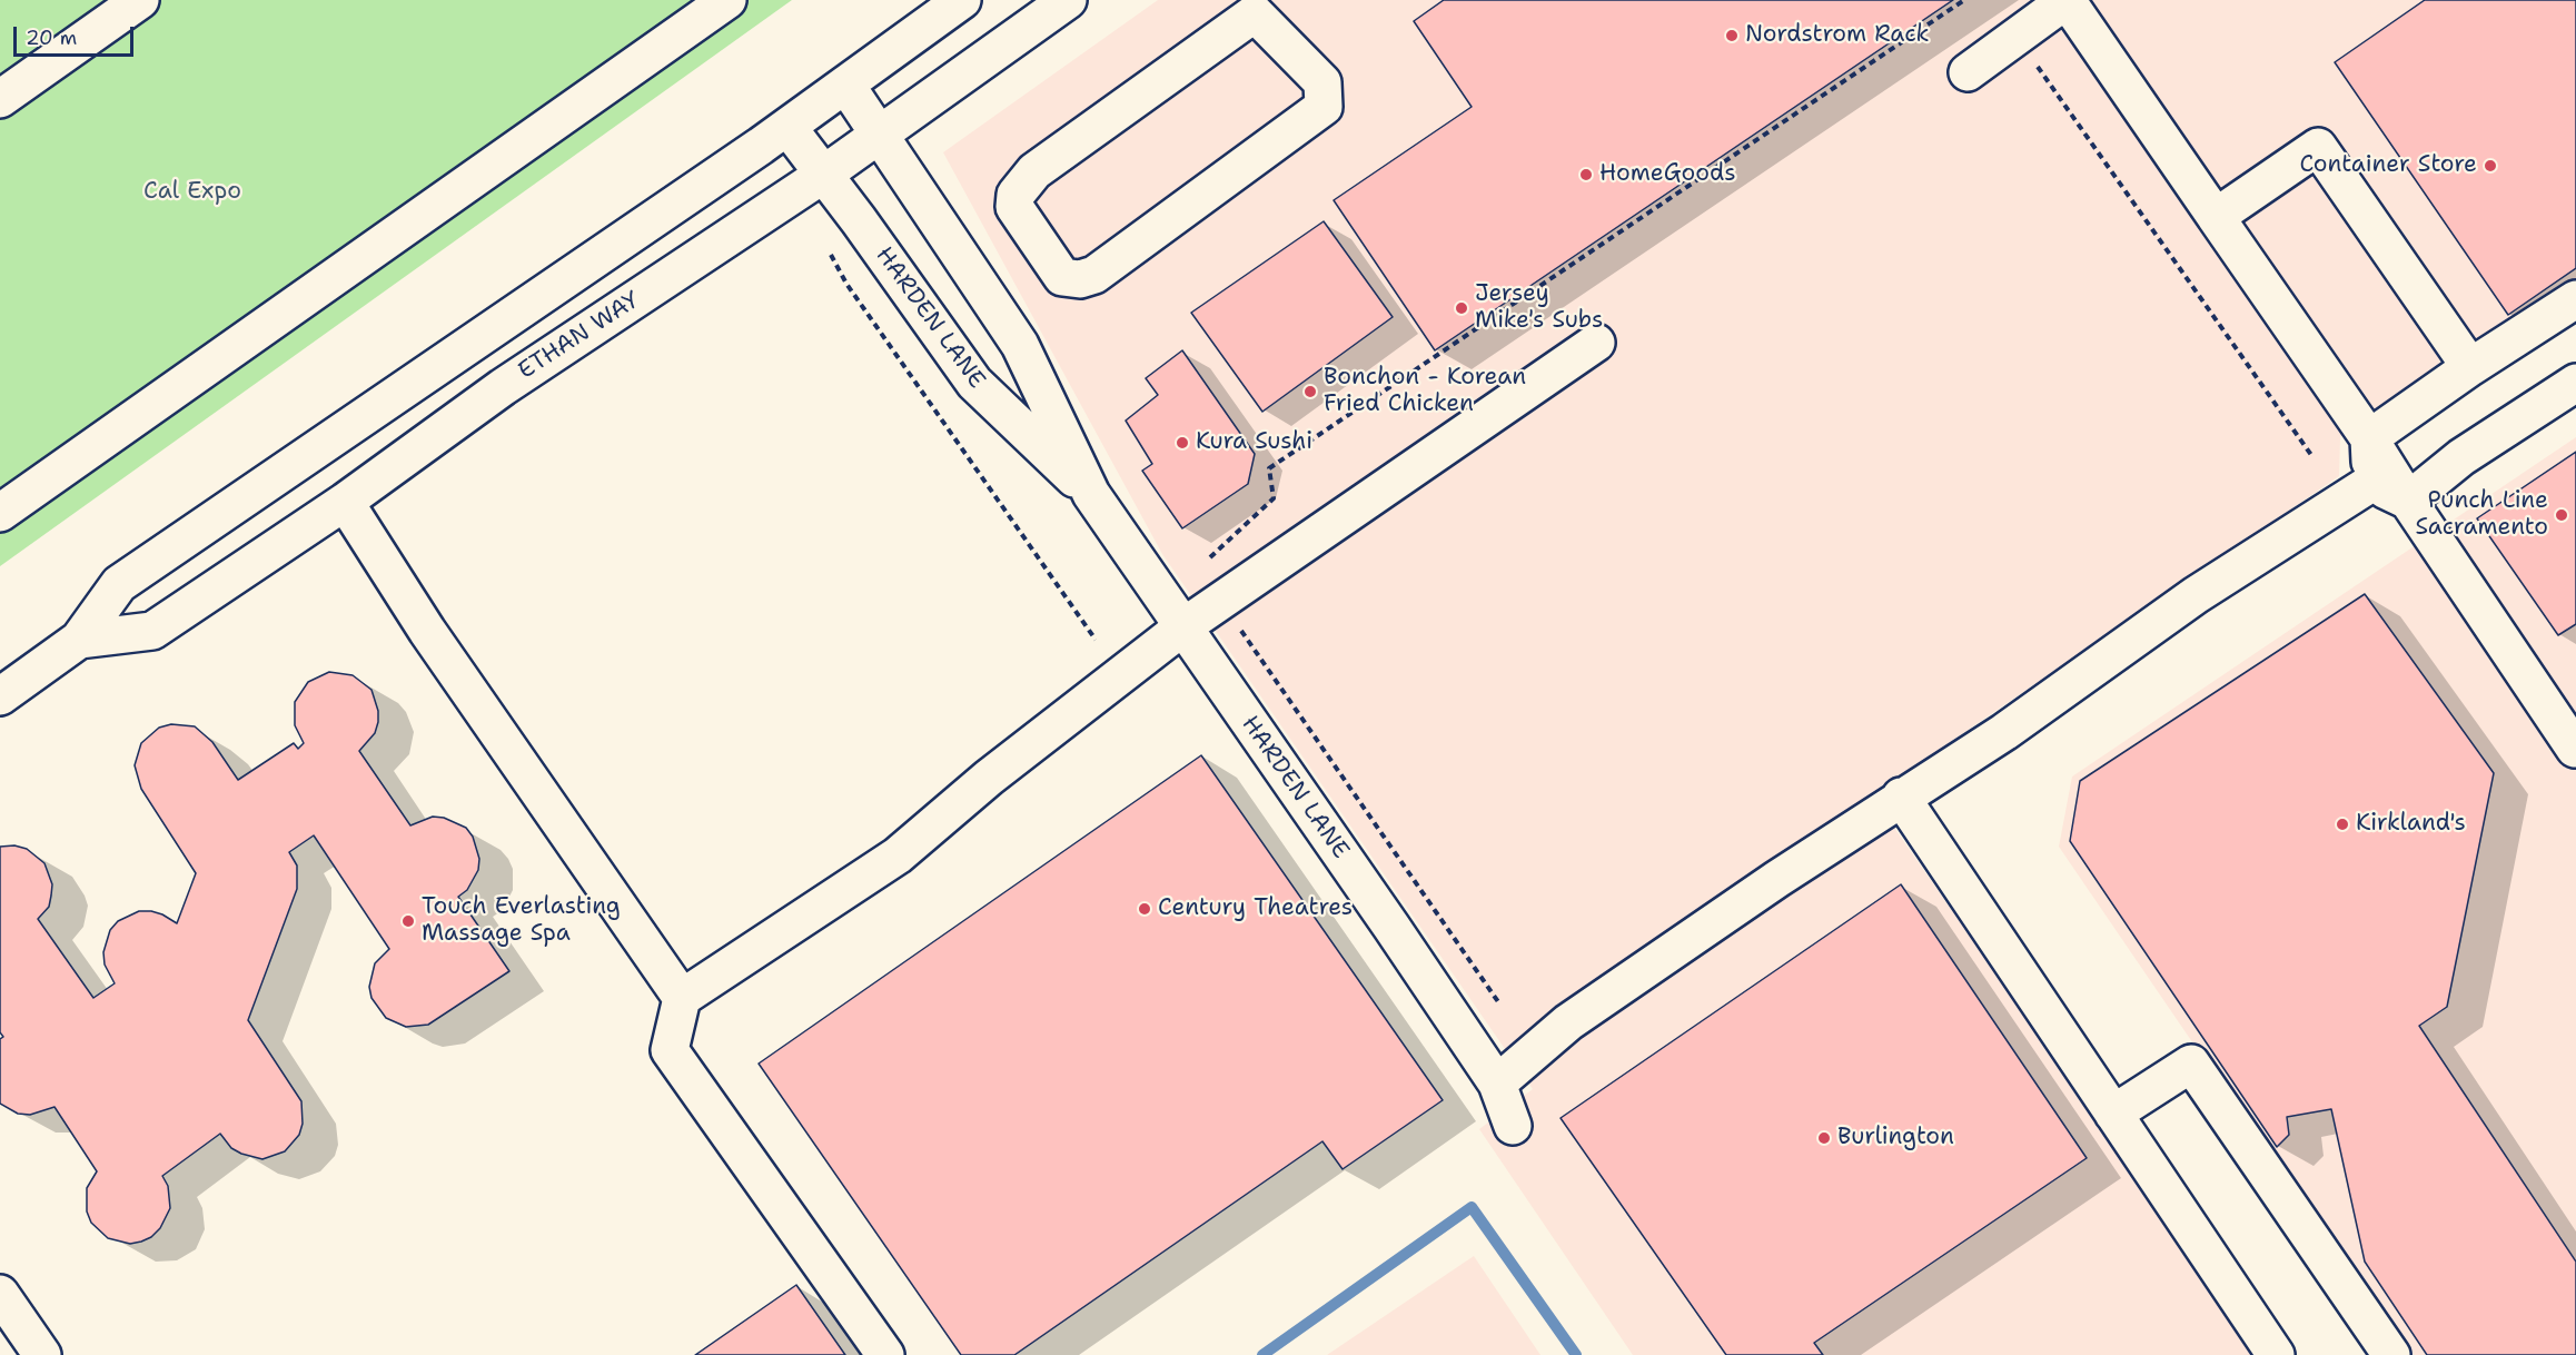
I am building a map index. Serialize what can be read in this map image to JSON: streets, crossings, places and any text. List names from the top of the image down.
{
  "streets": {
    "street": ["HARDEN LANE", "ETHAN WAY"]
  },
  "crossings": [
    ["HARDEN LANE", "ETHAN WAY"]
  ],
  "parks": ["Cal Expo"],
  "places": [
    "Nordstrom Rack",
    "Container Store",
    "HomeGoods",
    "Jersey Mike's Subs",
    "Bonchon - Korean Fried Chicken",
    "Kura Sushi",
    "Punch Line Sacramento",
    "Kirkland's",
    "Century Theatres",
    "Touch Everlasting Massage Spa",
    "Burlington"
  ],
  "scale_bar": "20 m"
}
